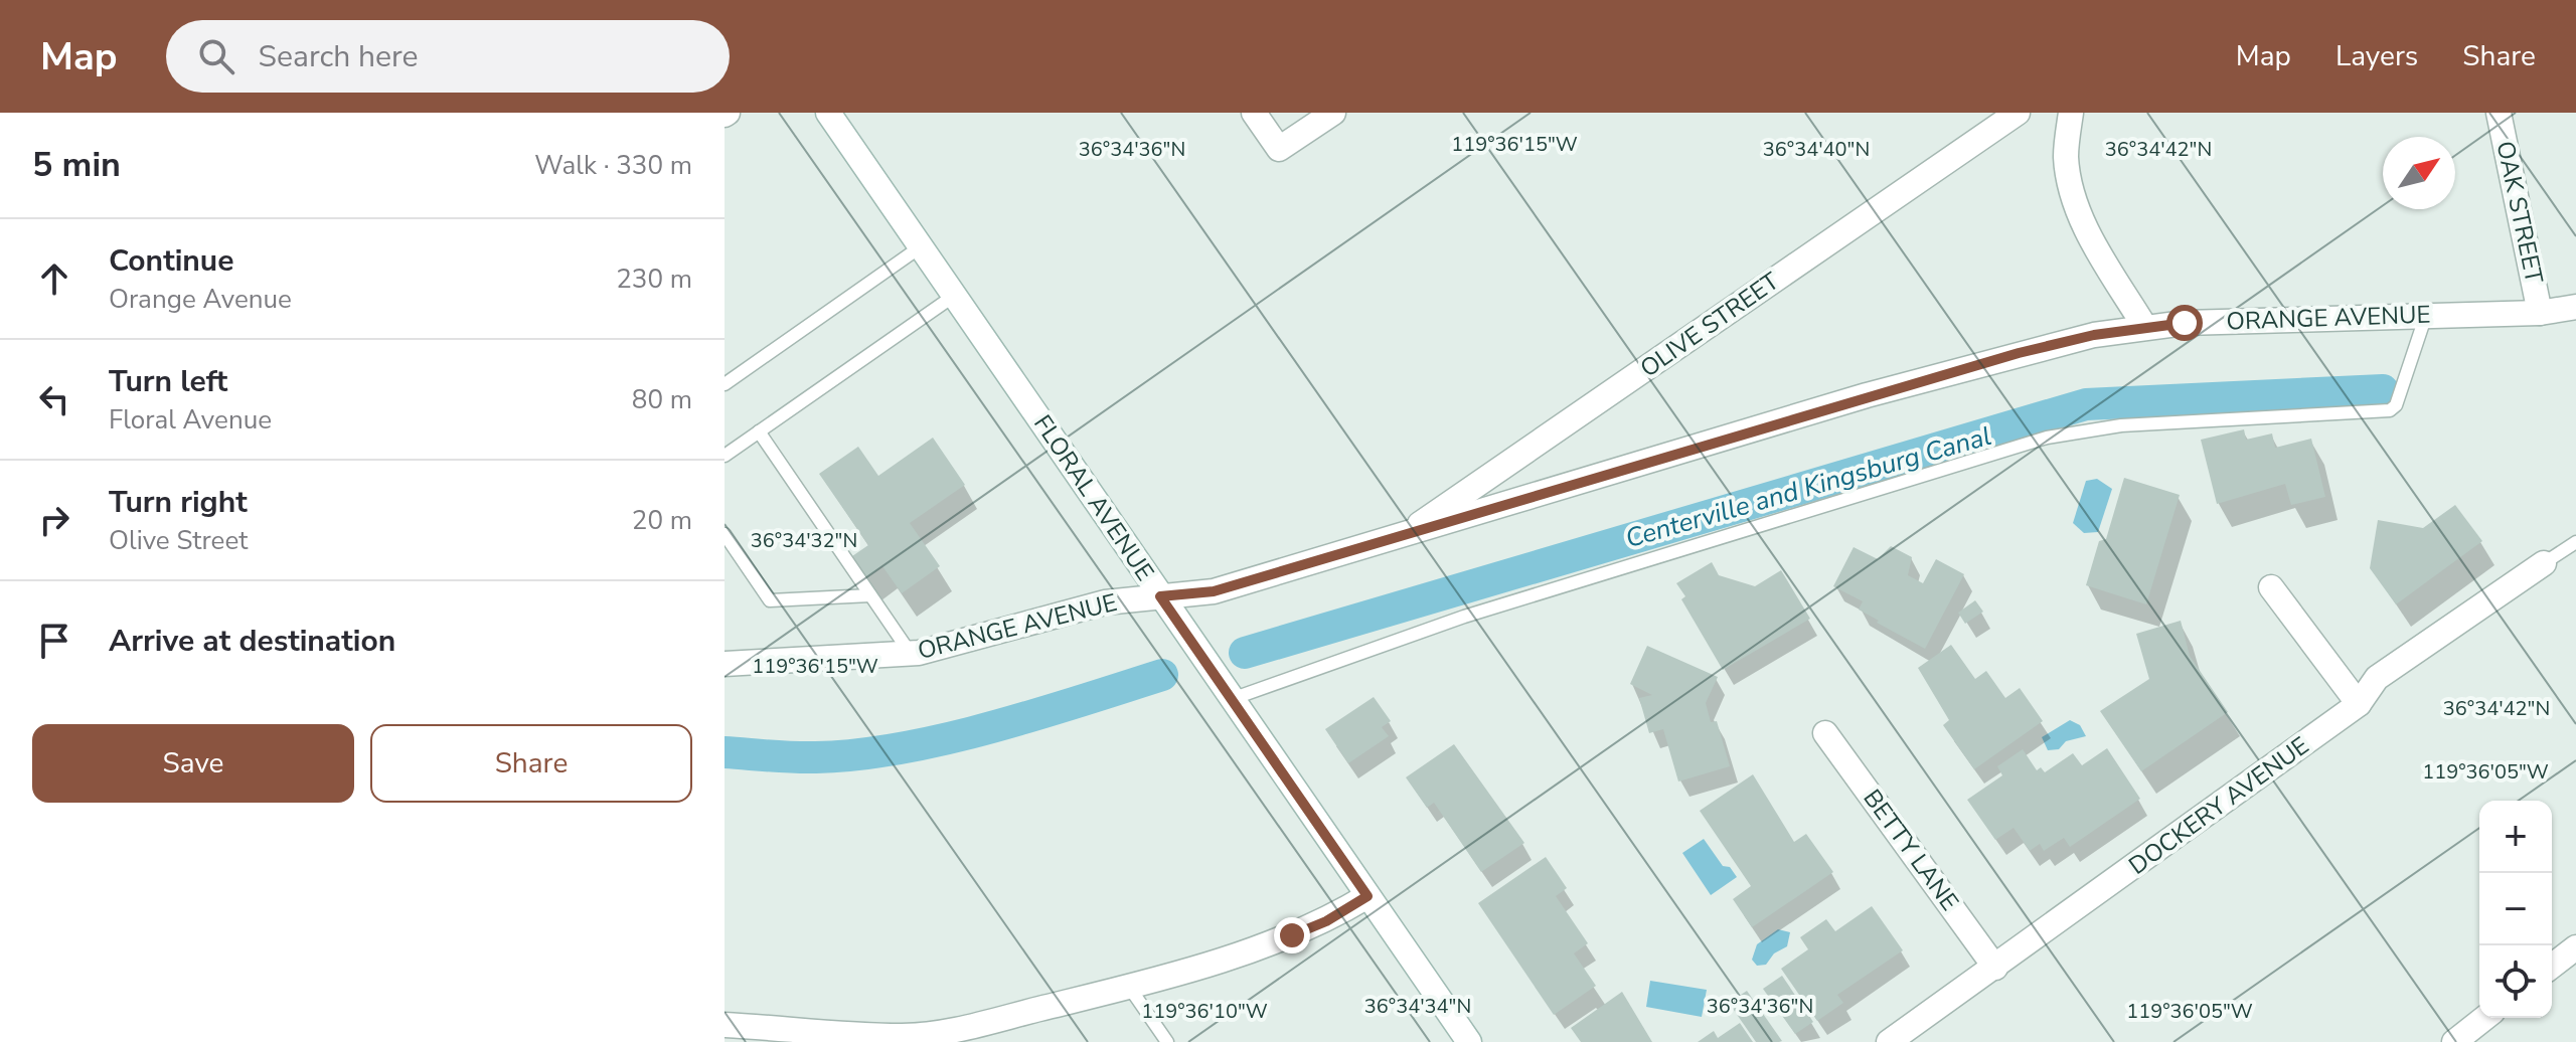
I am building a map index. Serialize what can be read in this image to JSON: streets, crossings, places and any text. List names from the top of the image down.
{
  "streets": {
    "street": [
      "OAK STREET",
      "ORANGE AVENUE",
      "OLIVE STREET",
      "FLORAL AVENUE",
      "DOCKERY AVENUE",
      "BETTY LANE"
    ]
  },
  "crossings": [
    ["OAK STREET", "ORANGE AVENUE"],
    ["ORANGE AVENUE", "OLIVE STREET"],
    ["ORANGE AVENUE", "FLORAL AVENUE"],
    ["DOCKERY AVENUE", "BETTY LANE"]
  ],
  "water": ["Centerville and Kingsburg Canal"],
  "north": "top right",
  "page": {
    "header": "Map",
    "search": "Search here",
    "nav": ["Map", "Layers", "Share"],
    "heading": ["5 min", "Walk · 330 m"],
    "list": [
      ["Continue", "Orange Avenue", "230 m"],
      ["Turn left", "Floral Avenue", "80 m"],
      ["Turn right", "Olive Street", "20 m"],
      "Arrive at destination"
    ],
    "buttons": ["Save", "Share"],
    "map_buttons": ["+", "−"]
  },
  "coordinates": [
    "119°36'15\"W",
    "36°34'36\"N",
    "36°34'40\"N",
    "36°34'42\"N",
    "36°34'32\"N",
    "119°36'05\"W",
    "36°34'34\"N",
    "119°36'10\"W"
  ]
}
